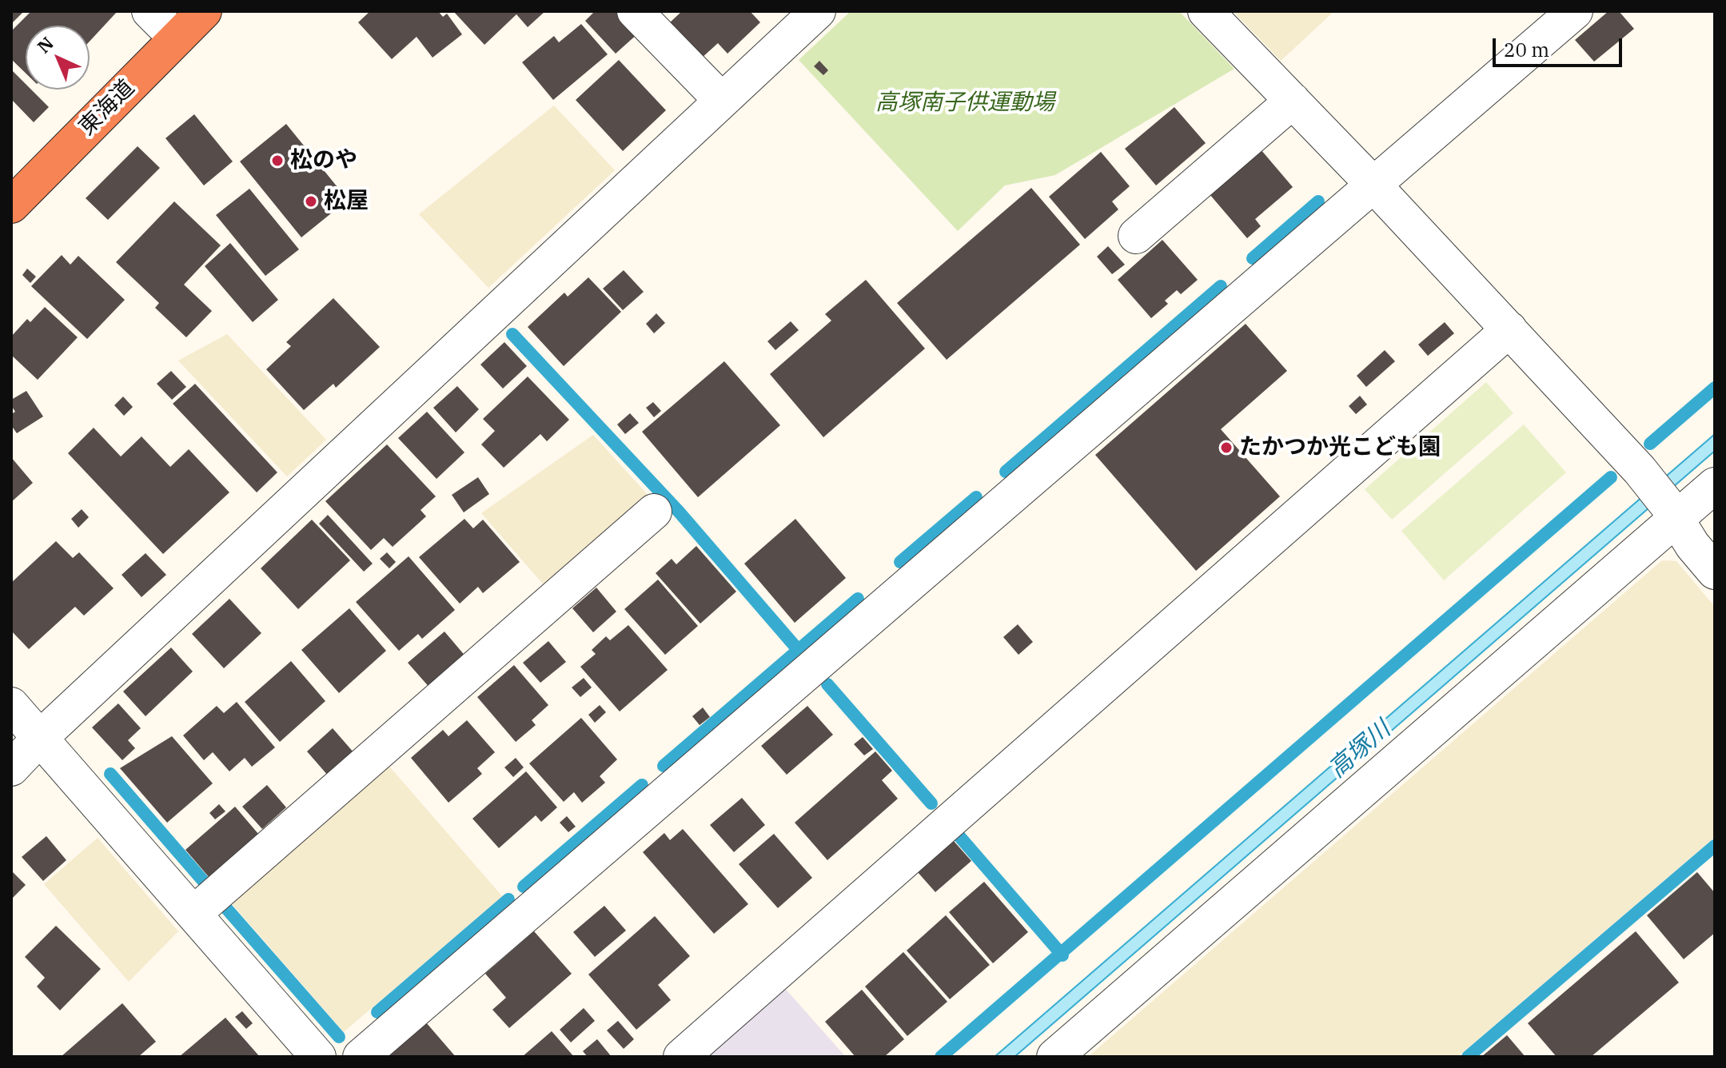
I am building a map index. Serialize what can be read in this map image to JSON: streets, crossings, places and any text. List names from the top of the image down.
{
  "streets": {
    "highway": ["東海道"]
  },
  "water": ["高塚川"],
  "parks": ["高塚南子供運動場"],
  "places": ["松のや", "松屋", "たかつか光こども園"],
  "scale_bar": "20 m",
  "north": "top left"
}
